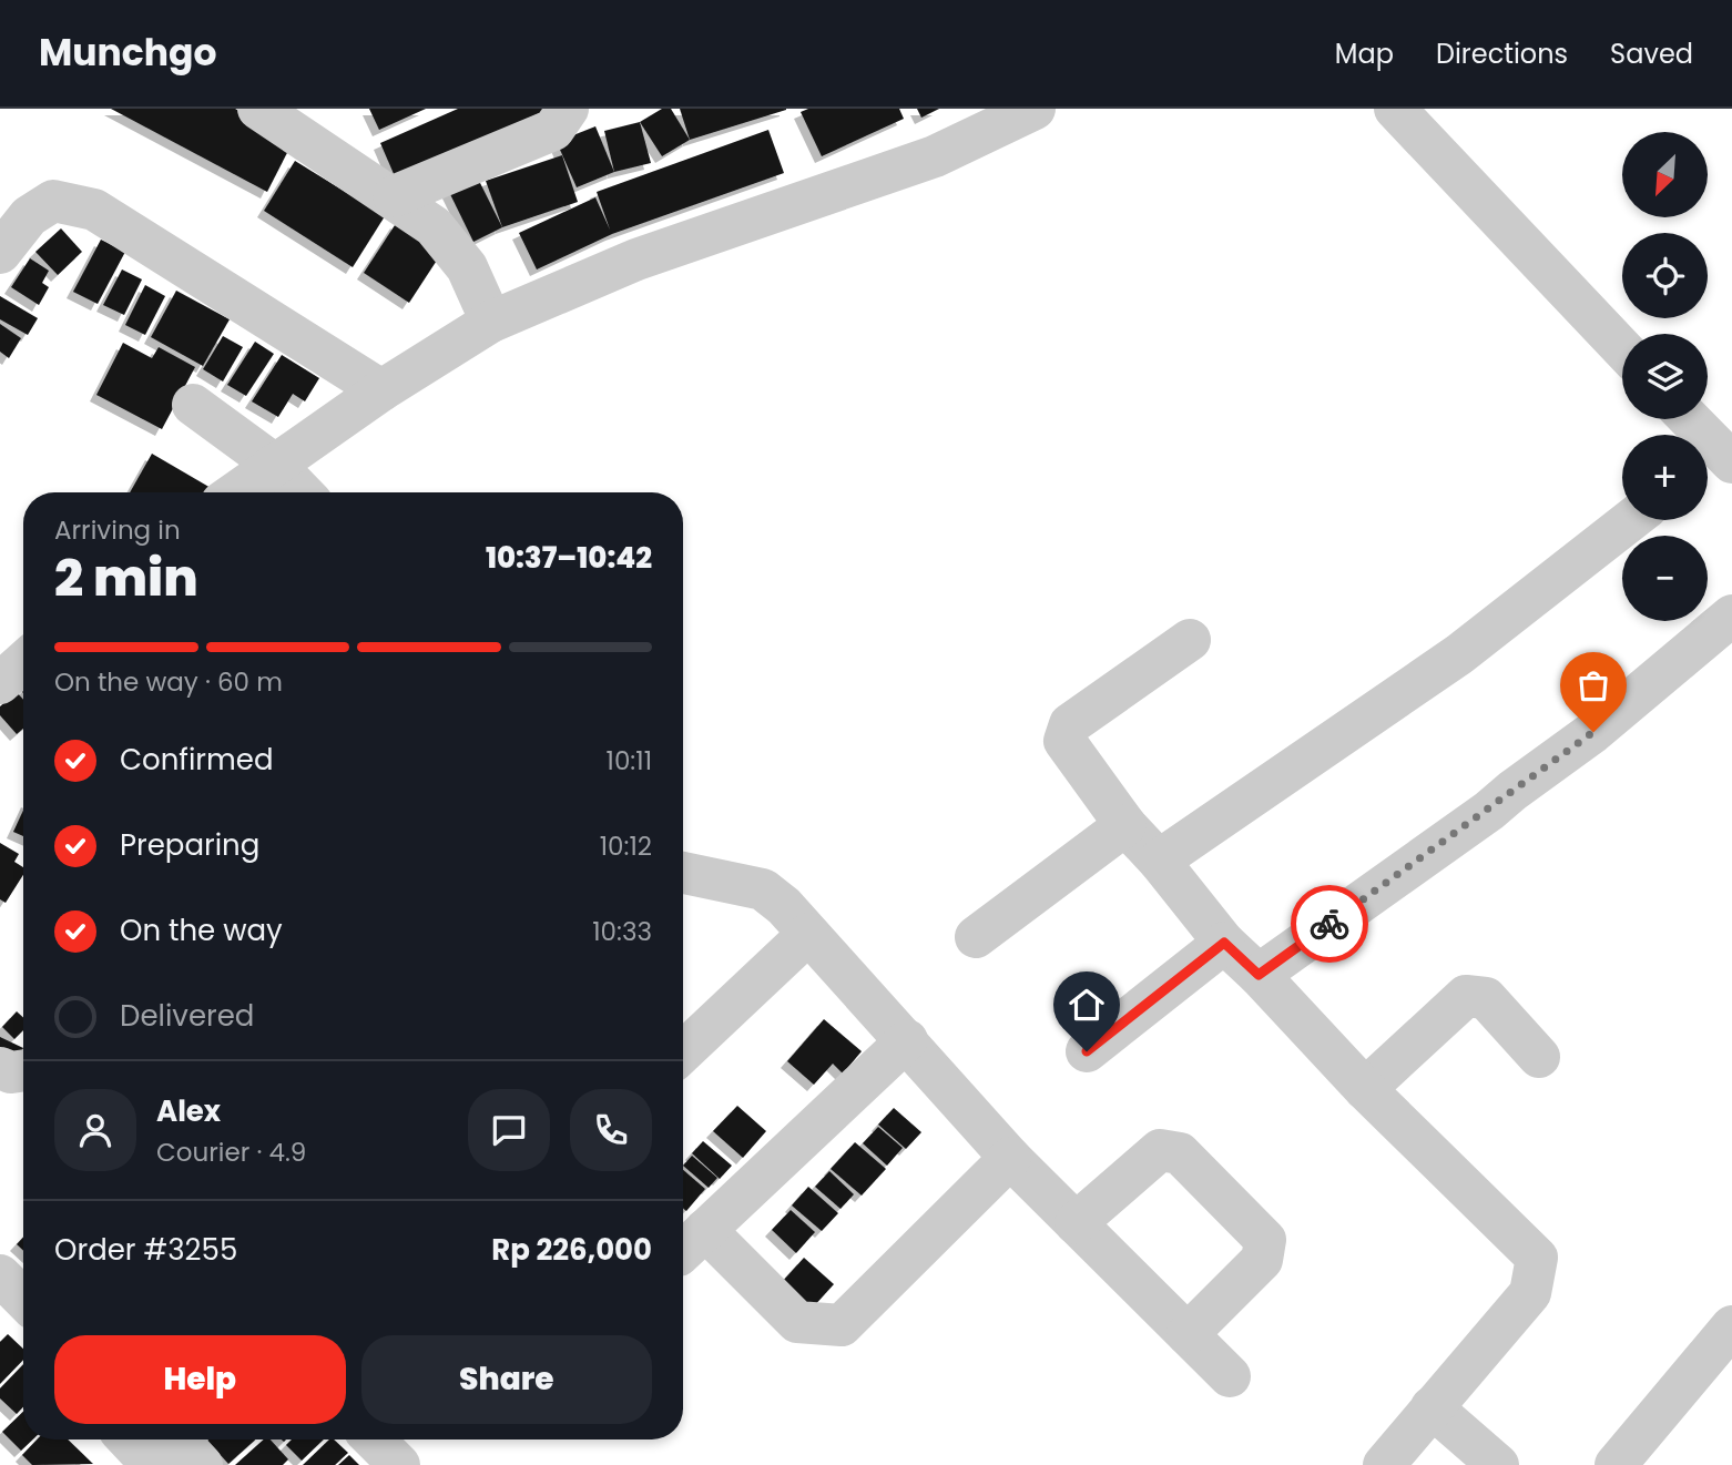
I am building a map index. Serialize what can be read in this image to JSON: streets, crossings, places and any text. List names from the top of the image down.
{
  "north": "bottom left",
  "page": {
    "header": "Munchgo",
    "nav": ["Map", "Directions", "Saved"],
    "map_buttons": ["+", "−"],
    "heading": ["2 min", "Arriving in", "10:37–10:42"],
    "panel": [
      "Alex",
      "Courier · 4.9",
      "Order #3255",
      "Rp 226,000"
    ],
    "bar": "On the way · 60 m",
    "list": [
      ["Confirmed", "10:11"],
      ["Preparing", "10:12"],
      ["On the way", "10:33"],
      "Delivered"
    ],
    "buttons": ["Help", "Share"]
  }
}
